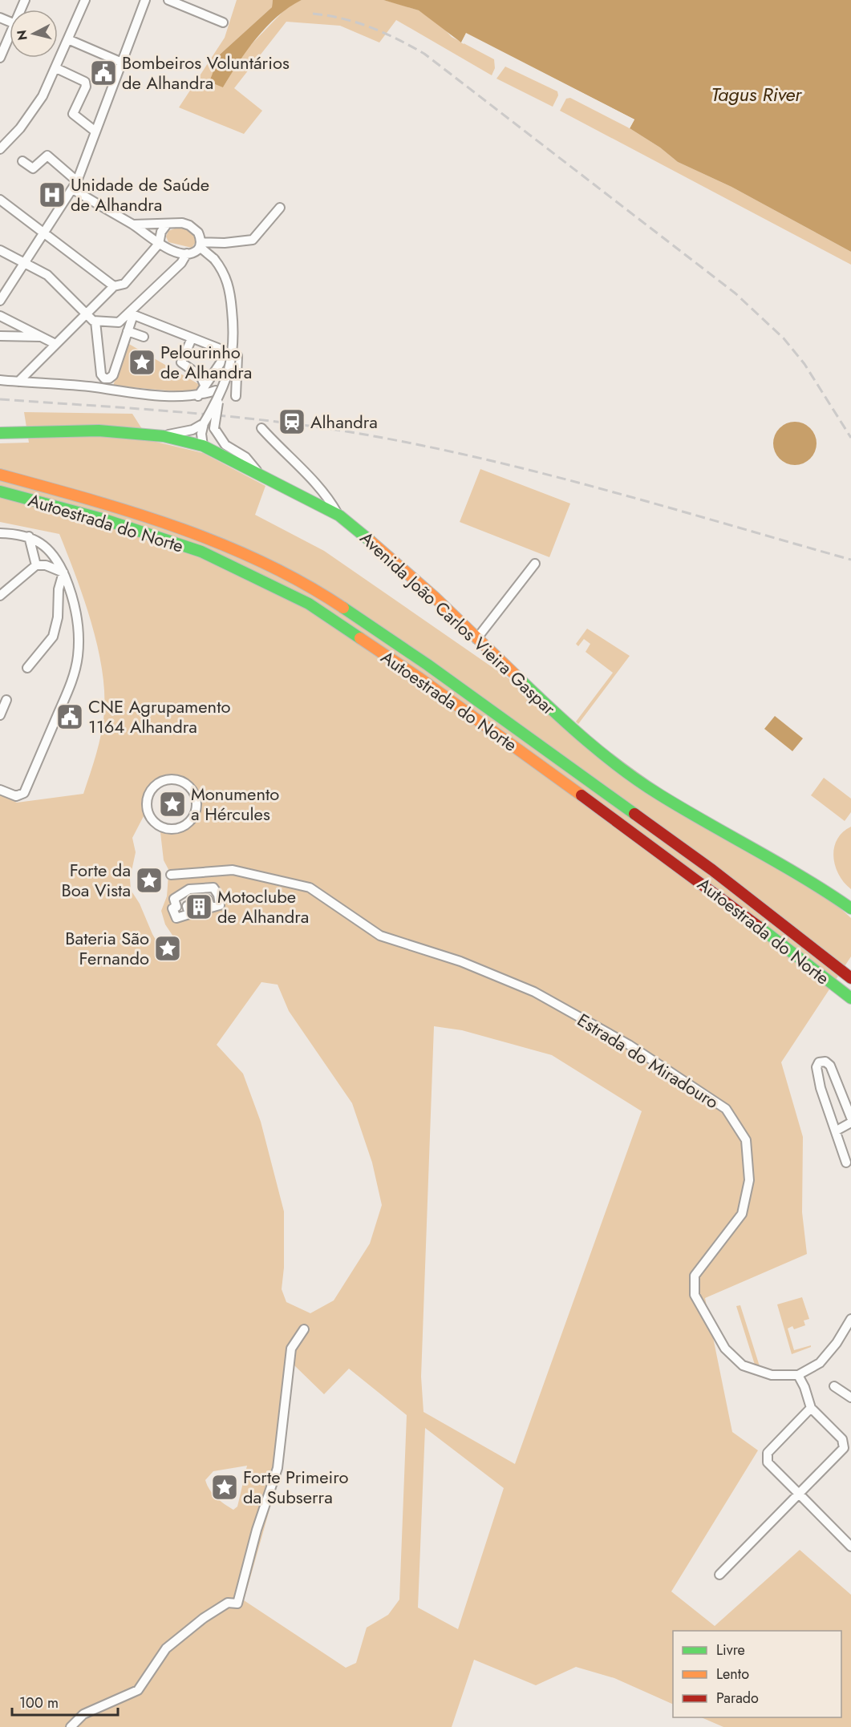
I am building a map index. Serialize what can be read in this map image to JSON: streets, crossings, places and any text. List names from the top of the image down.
{
  "streets": {
    "main road": ["Autoestrada do Norte", "Avenida João Carlos Vieira Gaspar"],
    "street": ["Estrada do Miradouro"]
  },
  "water": ["Tagus River"],
  "places": {
    "public building": ["Bombeiros Voluntários de Alhandra", "CNE Agrupamento 1164 Alhandra"],
    "hospital": ["Unidade de Saúde de Alhandra"],
    "place": [
      "Pelourinho de Alhandra",
      "Monumento a Hércules",
      "Forte da Boa Vista",
      "Bateria São Fernando",
      "Forte Primeiro da Subserra"
    ],
    "station": ["Alhandra"],
    "building": ["Motoclube de Alhandra"]
  },
  "legend": ["Livre", "Lento", "Parado"],
  "scale_bar": "100 m",
  "north": "left"
}
